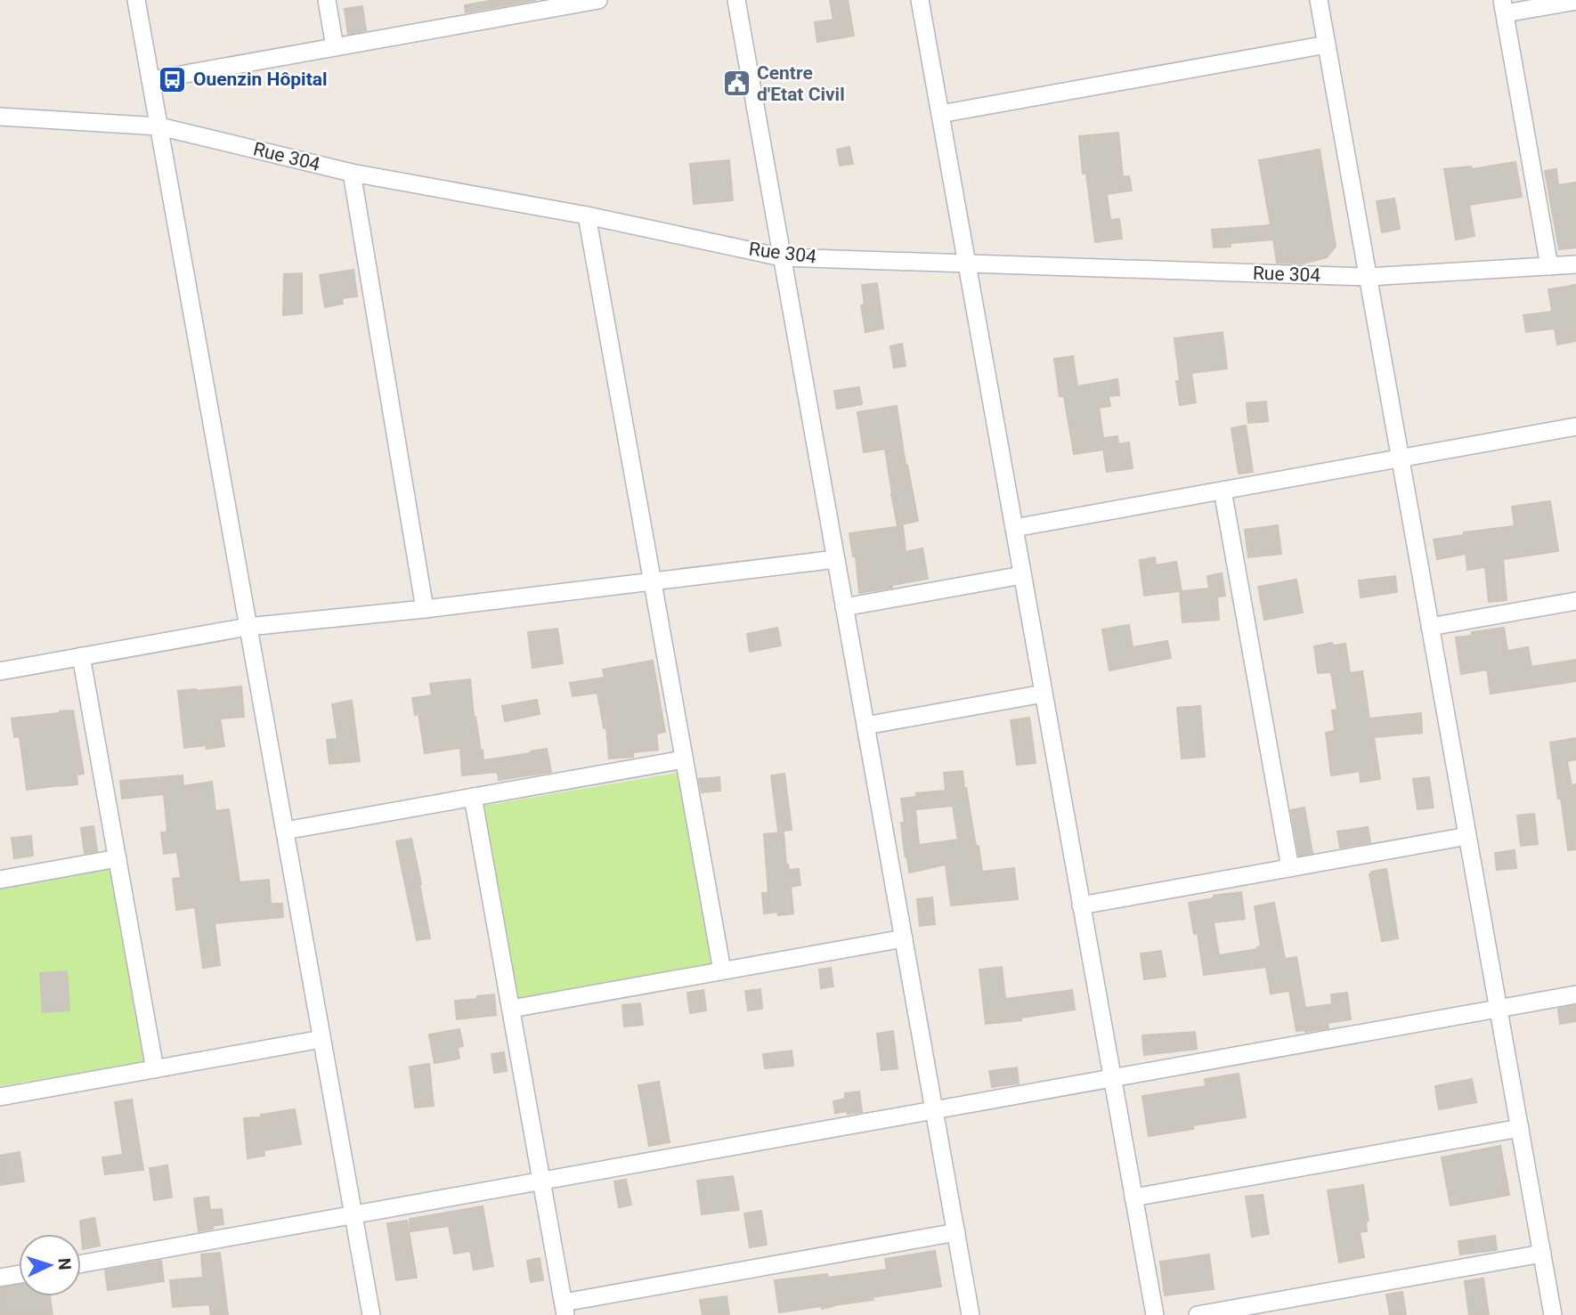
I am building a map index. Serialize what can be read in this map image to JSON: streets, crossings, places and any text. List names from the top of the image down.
{
  "streets": {
    "street": ["Rue 304"]
  },
  "places": {
    "bus stop": ["Ouenzin Hôpital"],
    "public building": ["Centre d'Etat Civil"]
  },
  "north": "right"
}
